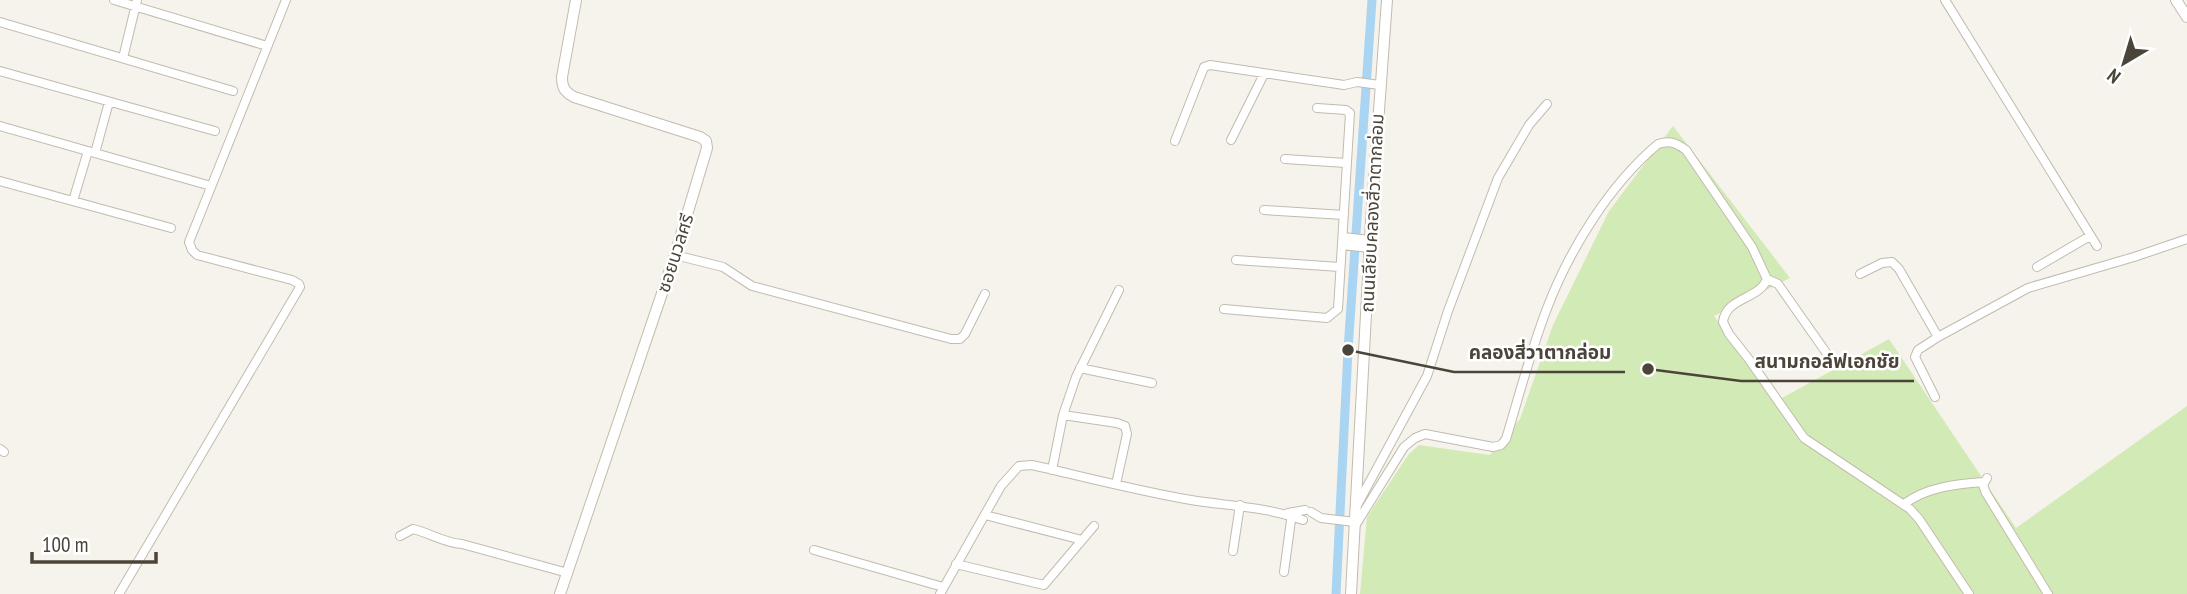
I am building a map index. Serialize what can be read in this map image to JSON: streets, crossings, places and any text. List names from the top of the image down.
{
  "streets": {
    "street": ["ถนนเลียบคลองสี่วาตากล่อม", "ซอยนวลศรี"]
  },
  "places": ["คลองสี่วาตากล่อม", "สนามกอล์ฟเอกชัย"],
  "scale_bar": "100 m",
  "north": "bottom left"
}
